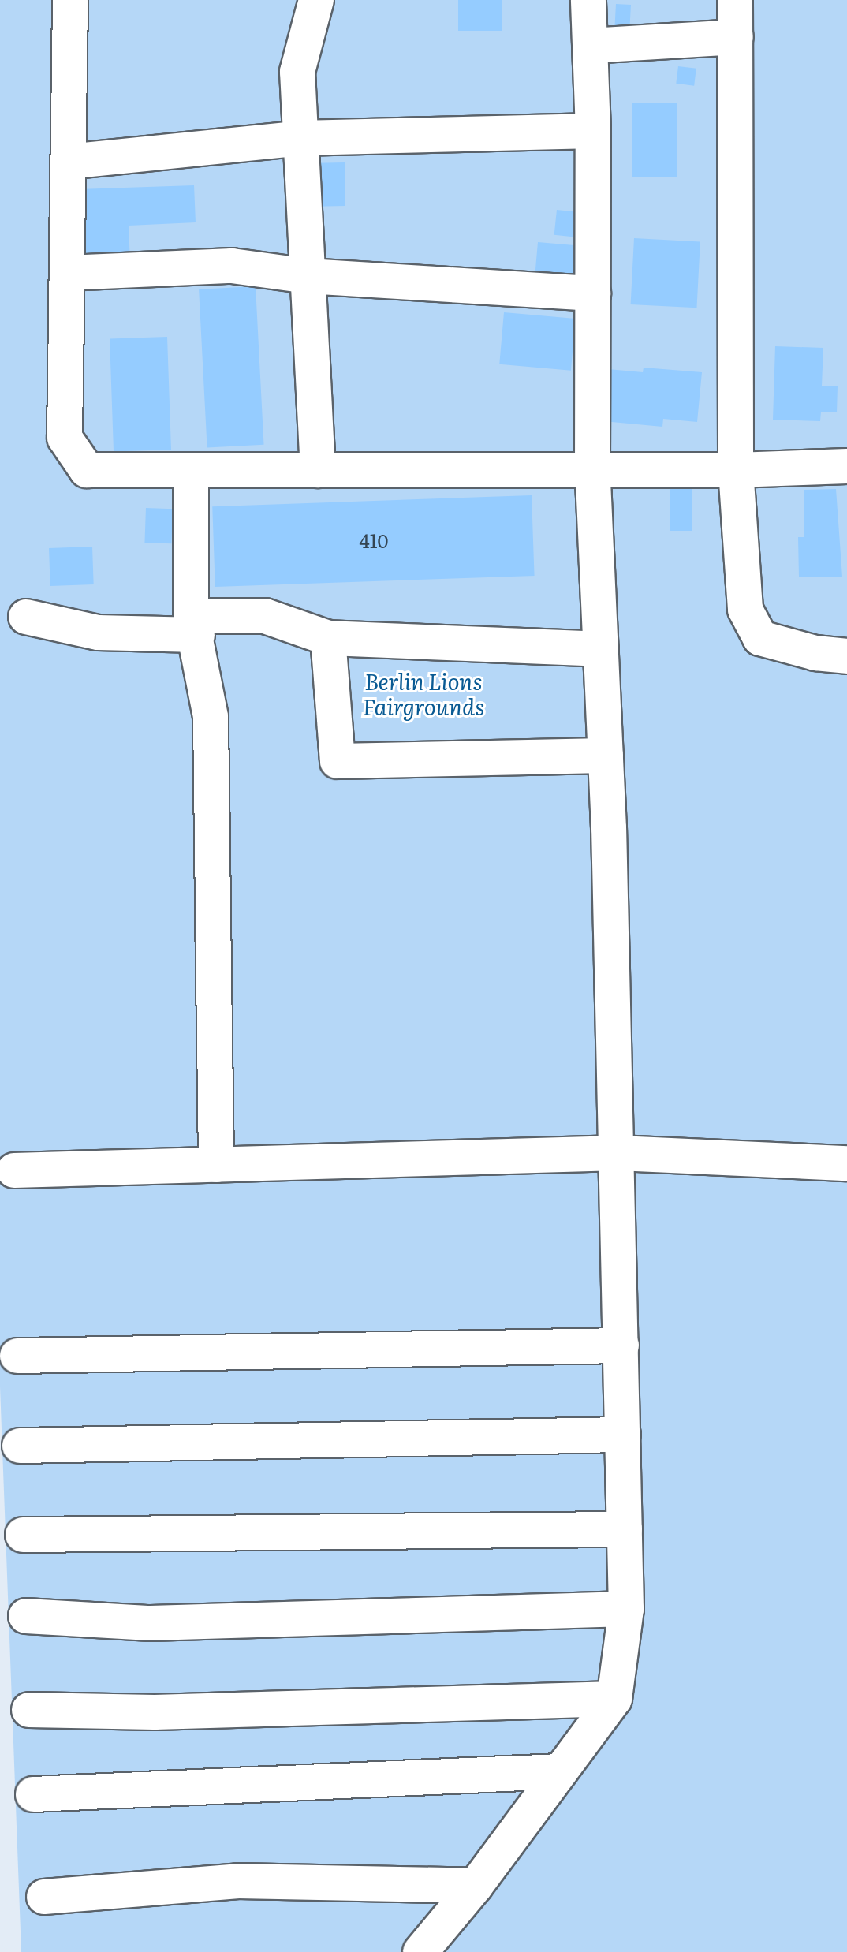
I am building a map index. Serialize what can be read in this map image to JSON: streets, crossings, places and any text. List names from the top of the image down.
{
  "parks": ["Berlin Lions Fairgrounds"],
  "house_numbers": ["410"]
}
